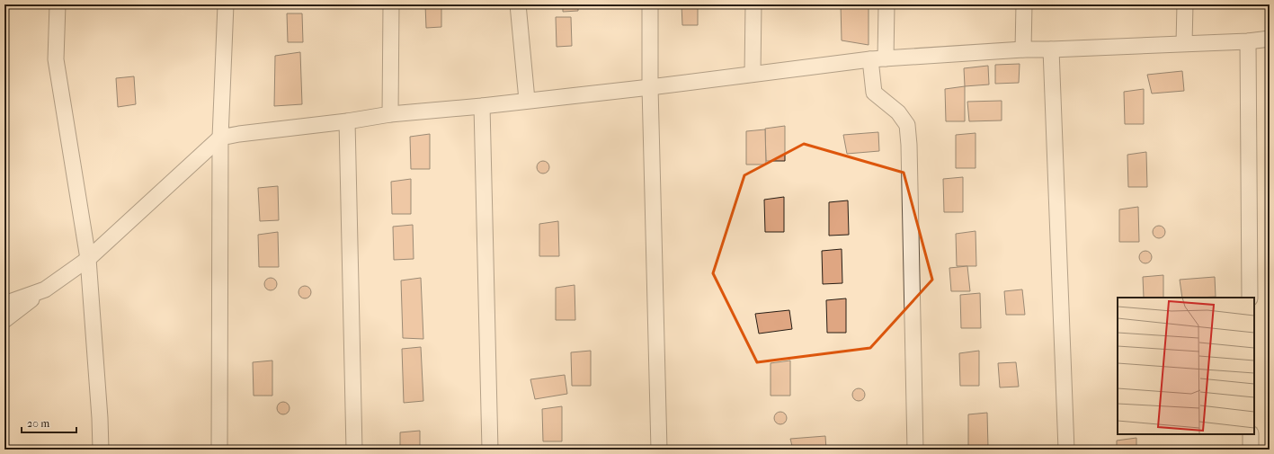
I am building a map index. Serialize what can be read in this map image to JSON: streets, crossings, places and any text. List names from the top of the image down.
{
  "scale_bar": "20 m"
}
